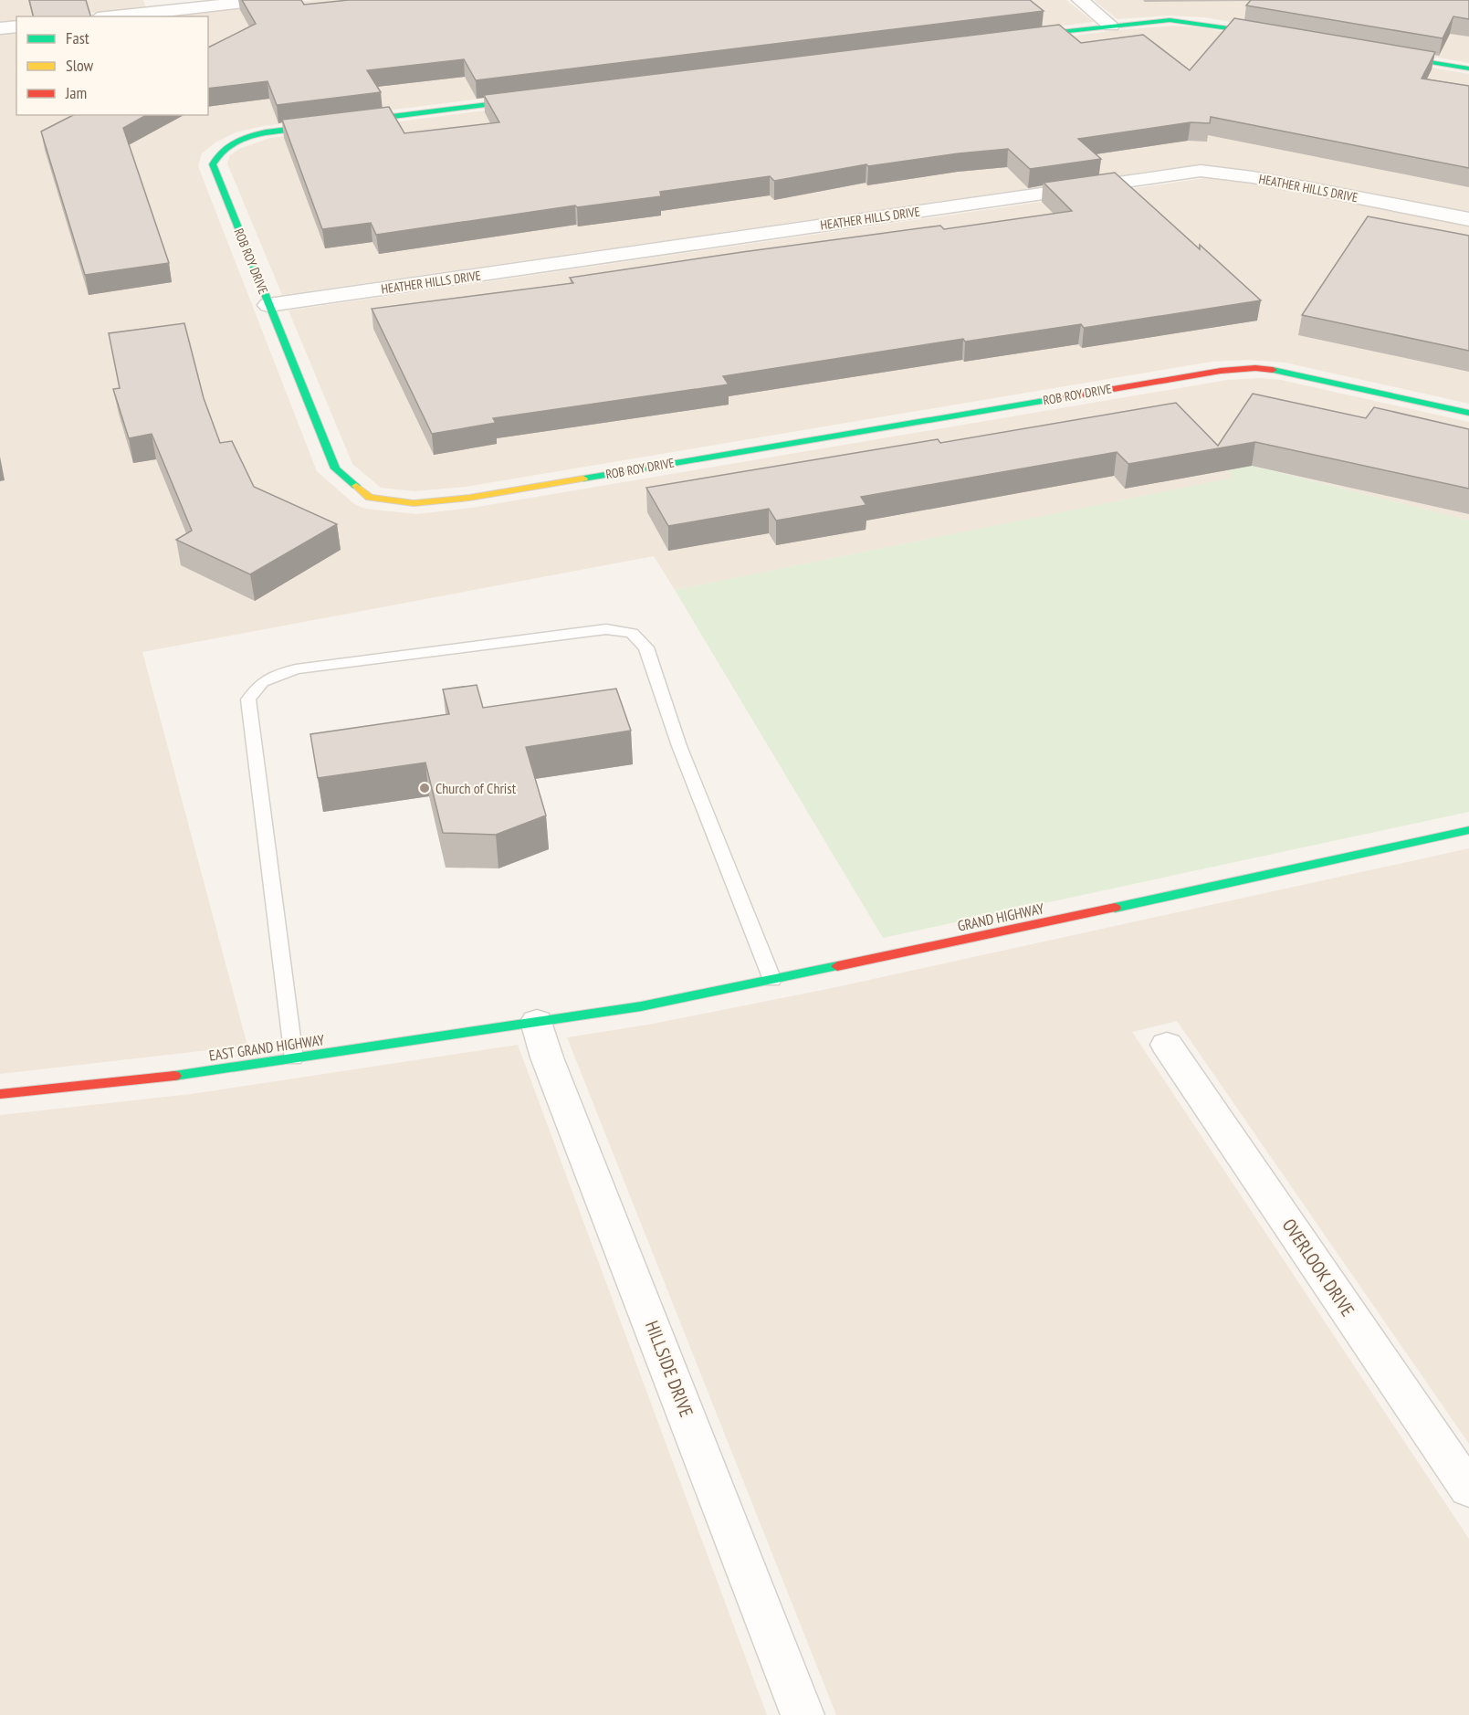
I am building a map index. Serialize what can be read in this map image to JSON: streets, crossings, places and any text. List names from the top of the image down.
{
  "streets": {
    "street": [
      "HEATHER HILLS DRIVE",
      "ROB ROY DRIVE",
      "GRAND HIGHWAY",
      "EAST GRAND HIGHWAY",
      "OVERLOOK DRIVE",
      "HILLSIDE DRIVE"
    ]
  },
  "crossings": [
    ["HEATHER HILLS DRIVE", "ROB ROY DRIVE"],
    ["GRAND HIGHWAY", "EAST GRAND HIGHWAY"],
    ["GRAND HIGHWAY", "HILLSIDE DRIVE"],
    ["EAST GRAND HIGHWAY", "HILLSIDE DRIVE"]
  ],
  "places": ["Church of Christ"],
  "legend": ["Fast", "Slow", "Jam"]
}
